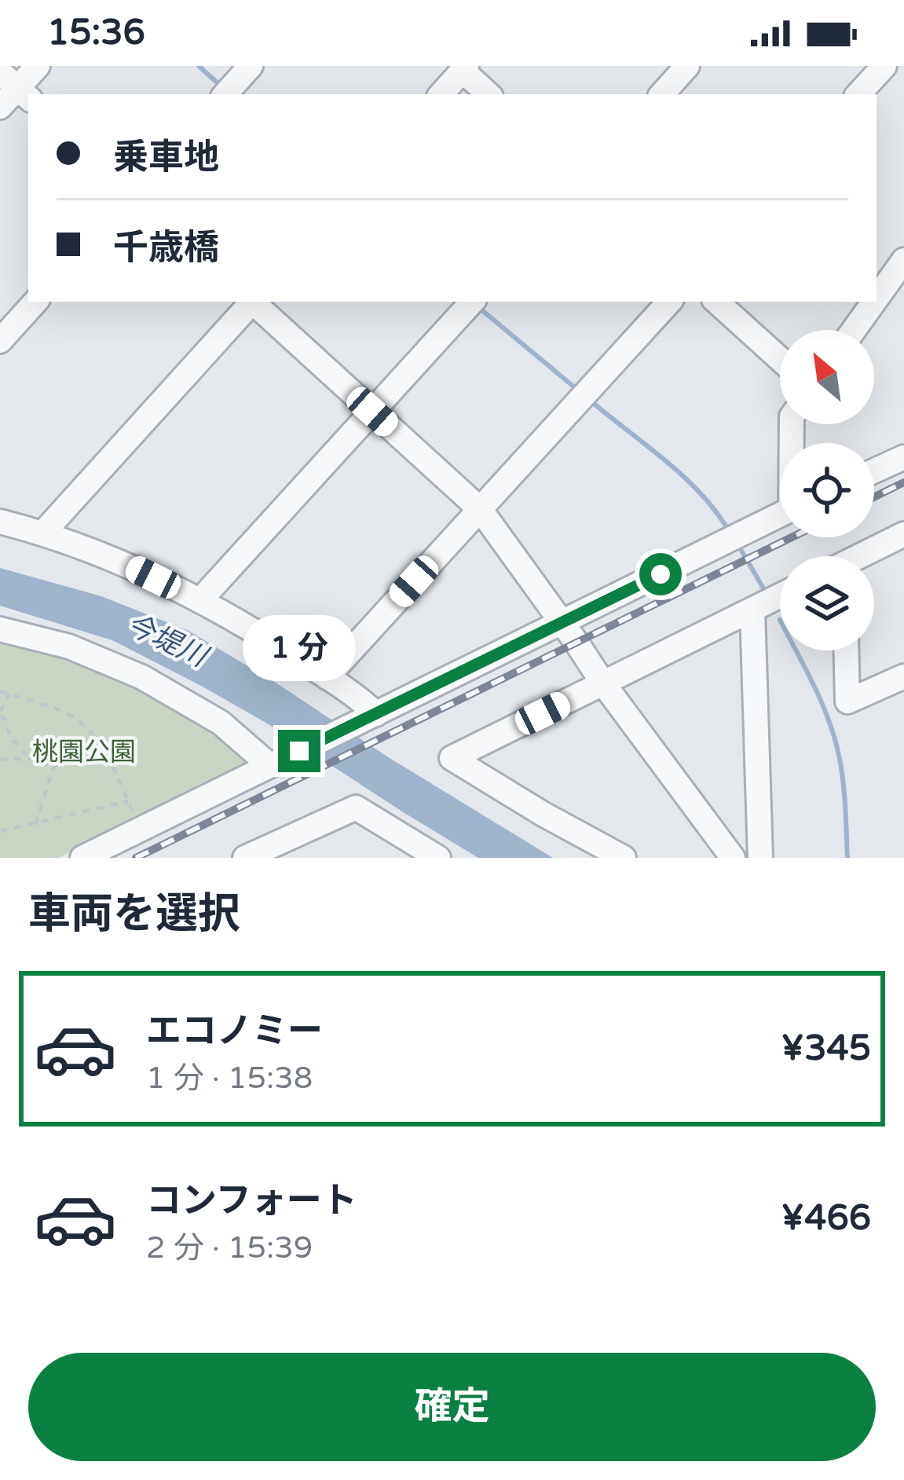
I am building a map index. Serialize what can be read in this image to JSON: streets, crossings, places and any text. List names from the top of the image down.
{
  "water": ["今堤川"],
  "parks": ["桃園公園"],
  "north": "top left",
  "page": {
    "status": "15:36",
    "banner": ["乗車地", "千歳橋"],
    "bubble": "1 分",
    "heading": "車両を選択",
    "list": [
      {
        "name": "エコノミー",
        "note": "1 分 · 15:38",
        "value": "¥345"
      },
      {
        "name": "コンフォート",
        "note": "2 分 · 15:39",
        "value": "¥466"
      }
    ],
    "buttons": "確定"
  }
}
